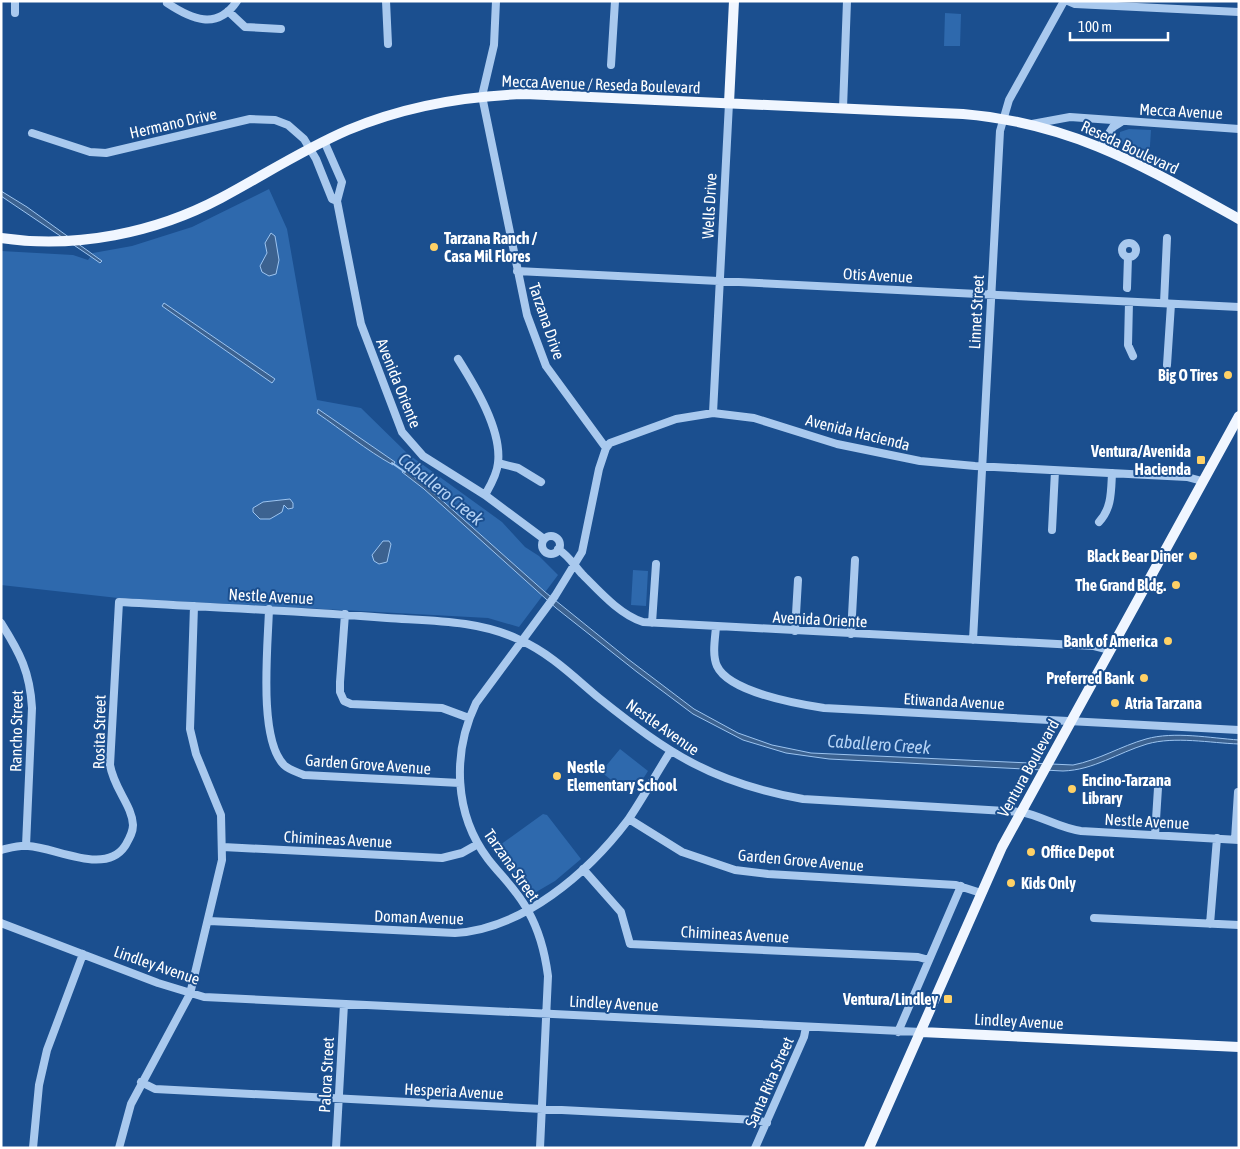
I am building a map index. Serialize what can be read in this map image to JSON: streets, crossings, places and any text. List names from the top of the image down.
{
  "streets": {
    "main road": [
      "Mecca Avenue / Reseda Boulevard",
      "Reseda Boulevard",
      "Wells Drive",
      "Ventura Boulevard",
      "Lindley Avenue"
    ],
    "street": [
      "Mecca Avenue",
      "Hermano Drive",
      "Otis Avenue",
      "Linnet Street",
      "Tarzana Drive",
      "Avenida Oriente",
      "Avenida Hacienda",
      "Nestle Avenue",
      "Etiwanda Avenue",
      "Rancho Street",
      "Rosita Street",
      "Garden Grove Avenue",
      "Chimineas Avenue",
      "Tarzana Street",
      "Doman Avenue",
      "Palora Street",
      "Santa Rita Street",
      "Hesperia Avenue"
    ]
  },
  "crossings": [
    ["Mecca Avenue / Reseda Boulevard", "Hermano Drive"],
    ["Mecca Avenue / Reseda Boulevard", "Reseda Boulevard"],
    ["Mecca Avenue / Reseda Boulevard", "Wells Drive"],
    ["Mecca Avenue / Reseda Boulevard", "Linnet Street"],
    ["Mecca Avenue / Reseda Boulevard", "Tarzana Drive"],
    ["Mecca Avenue / Reseda Boulevard", "Avenida Oriente"],
    ["Mecca Avenue", "Reseda Boulevard"],
    ["Hermano Drive", "Avenida Oriente"],
    ["Reseda Boulevard", "Linnet Street"],
    ["Wells Drive", "Otis Avenue"],
    ["Wells Drive", "Avenida Hacienda"],
    ["Otis Avenue", "Linnet Street"],
    ["Otis Avenue", "Tarzana Drive"],
    ["Linnet Street", "Avenida Oriente"],
    ["Linnet Street", "Avenida Hacienda"],
    ["Tarzana Drive", "Avenida Hacienda"],
    ["Avenida Oriente", "Etiwanda Avenue"],
    ["Avenida Oriente", "Ventura Boulevard"],
    ["Avenida Oriente", "Tarzana Street"],
    ["Avenida Hacienda", "Ventura Boulevard"],
    ["Nestle Avenue", "Rosita Street"],
    ["Nestle Avenue", "Garden Grove Avenue"],
    ["Nestle Avenue", "Ventura Boulevard"],
    ["Nestle Avenue", "Tarzana Street"],
    ["Nestle Avenue", "Doman Avenue"],
    ["Etiwanda Avenue", "Ventura Boulevard"],
    ["Rancho Street", "Rosita Street"],
    ["Garden Grove Avenue", "Ventura Boulevard"],
    ["Garden Grove Avenue", "Tarzana Street"],
    ["Garden Grove Avenue", "Doman Avenue"],
    ["Ventura Boulevard", "Lindley Avenue"],
    ["Chimineas Avenue", "Tarzana Street"],
    ["Chimineas Avenue", "Doman Avenue"],
    ["Tarzana Street", "Doman Avenue"],
    ["Tarzana Street", "Lindley Avenue"],
    ["Tarzana Street", "Hesperia Avenue"],
    ["Lindley Avenue", "Palora Street"],
    ["Lindley Avenue", "Santa Rita Street"],
    ["Palora Street", "Hesperia Avenue"],
    ["Santa Rita Street", "Hesperia Avenue"]
  ],
  "water": ["Caballero Creek"],
  "places": {
    "other": [
      "Tarzana Ranch / Casa Mil Flores",
      "Big O Tires",
      "Black Bear Diner",
      "The Grand Bldg.",
      "Bank of America",
      "Preferred Bank",
      "Atria Tarzana",
      "Nestle Elementary School",
      "Encino-Tarzana Library",
      "Office Depot",
      "Kids Only"
    ],
    "transit": ["Ventura/Avenida Hacienda", "Ventura/Lindley"]
  },
  "scale_bar": "100 m"
}
